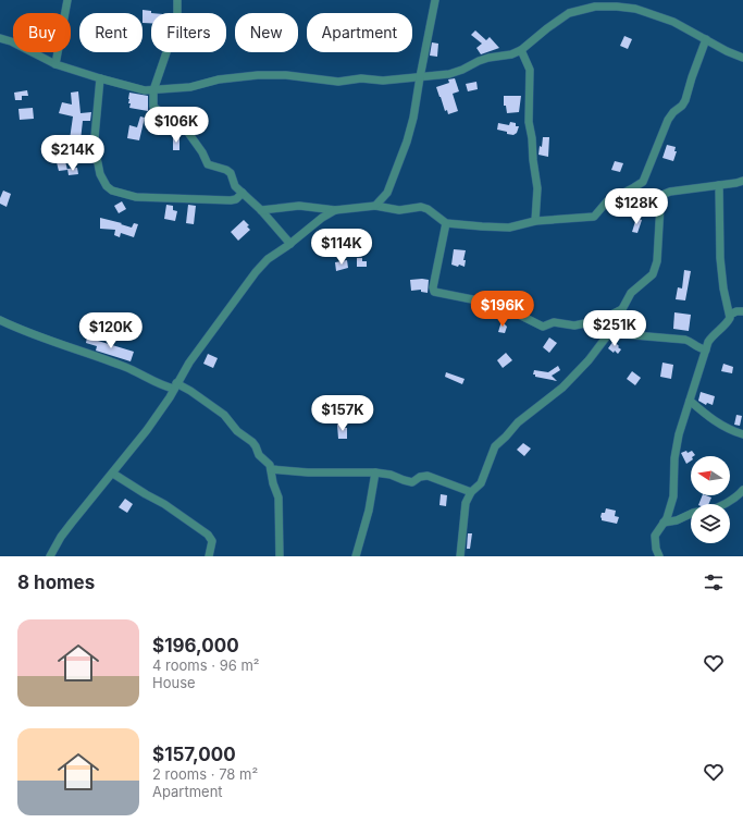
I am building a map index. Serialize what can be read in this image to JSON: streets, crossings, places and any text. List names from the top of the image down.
{
  "north": "left",
  "page": {
    "chip": [
      "Buy",
      "Rent",
      "Filters",
      "New",
      "Apartment"
    ],
    "price": [
      "$106K",
      "$214K",
      "$128K",
      "$114K",
      "$196K",
      "$251K",
      "$120K",
      "$157K"
    ],
    "heading": "8 homes",
    "list": [
      {
        "name": "$196,000",
        "note": "4 rooms · 96 m² · House"
      },
      {
        "name": "$157,000",
        "note": "2 rooms · 78 m² · Apartment"
      }
    ]
  }
}
